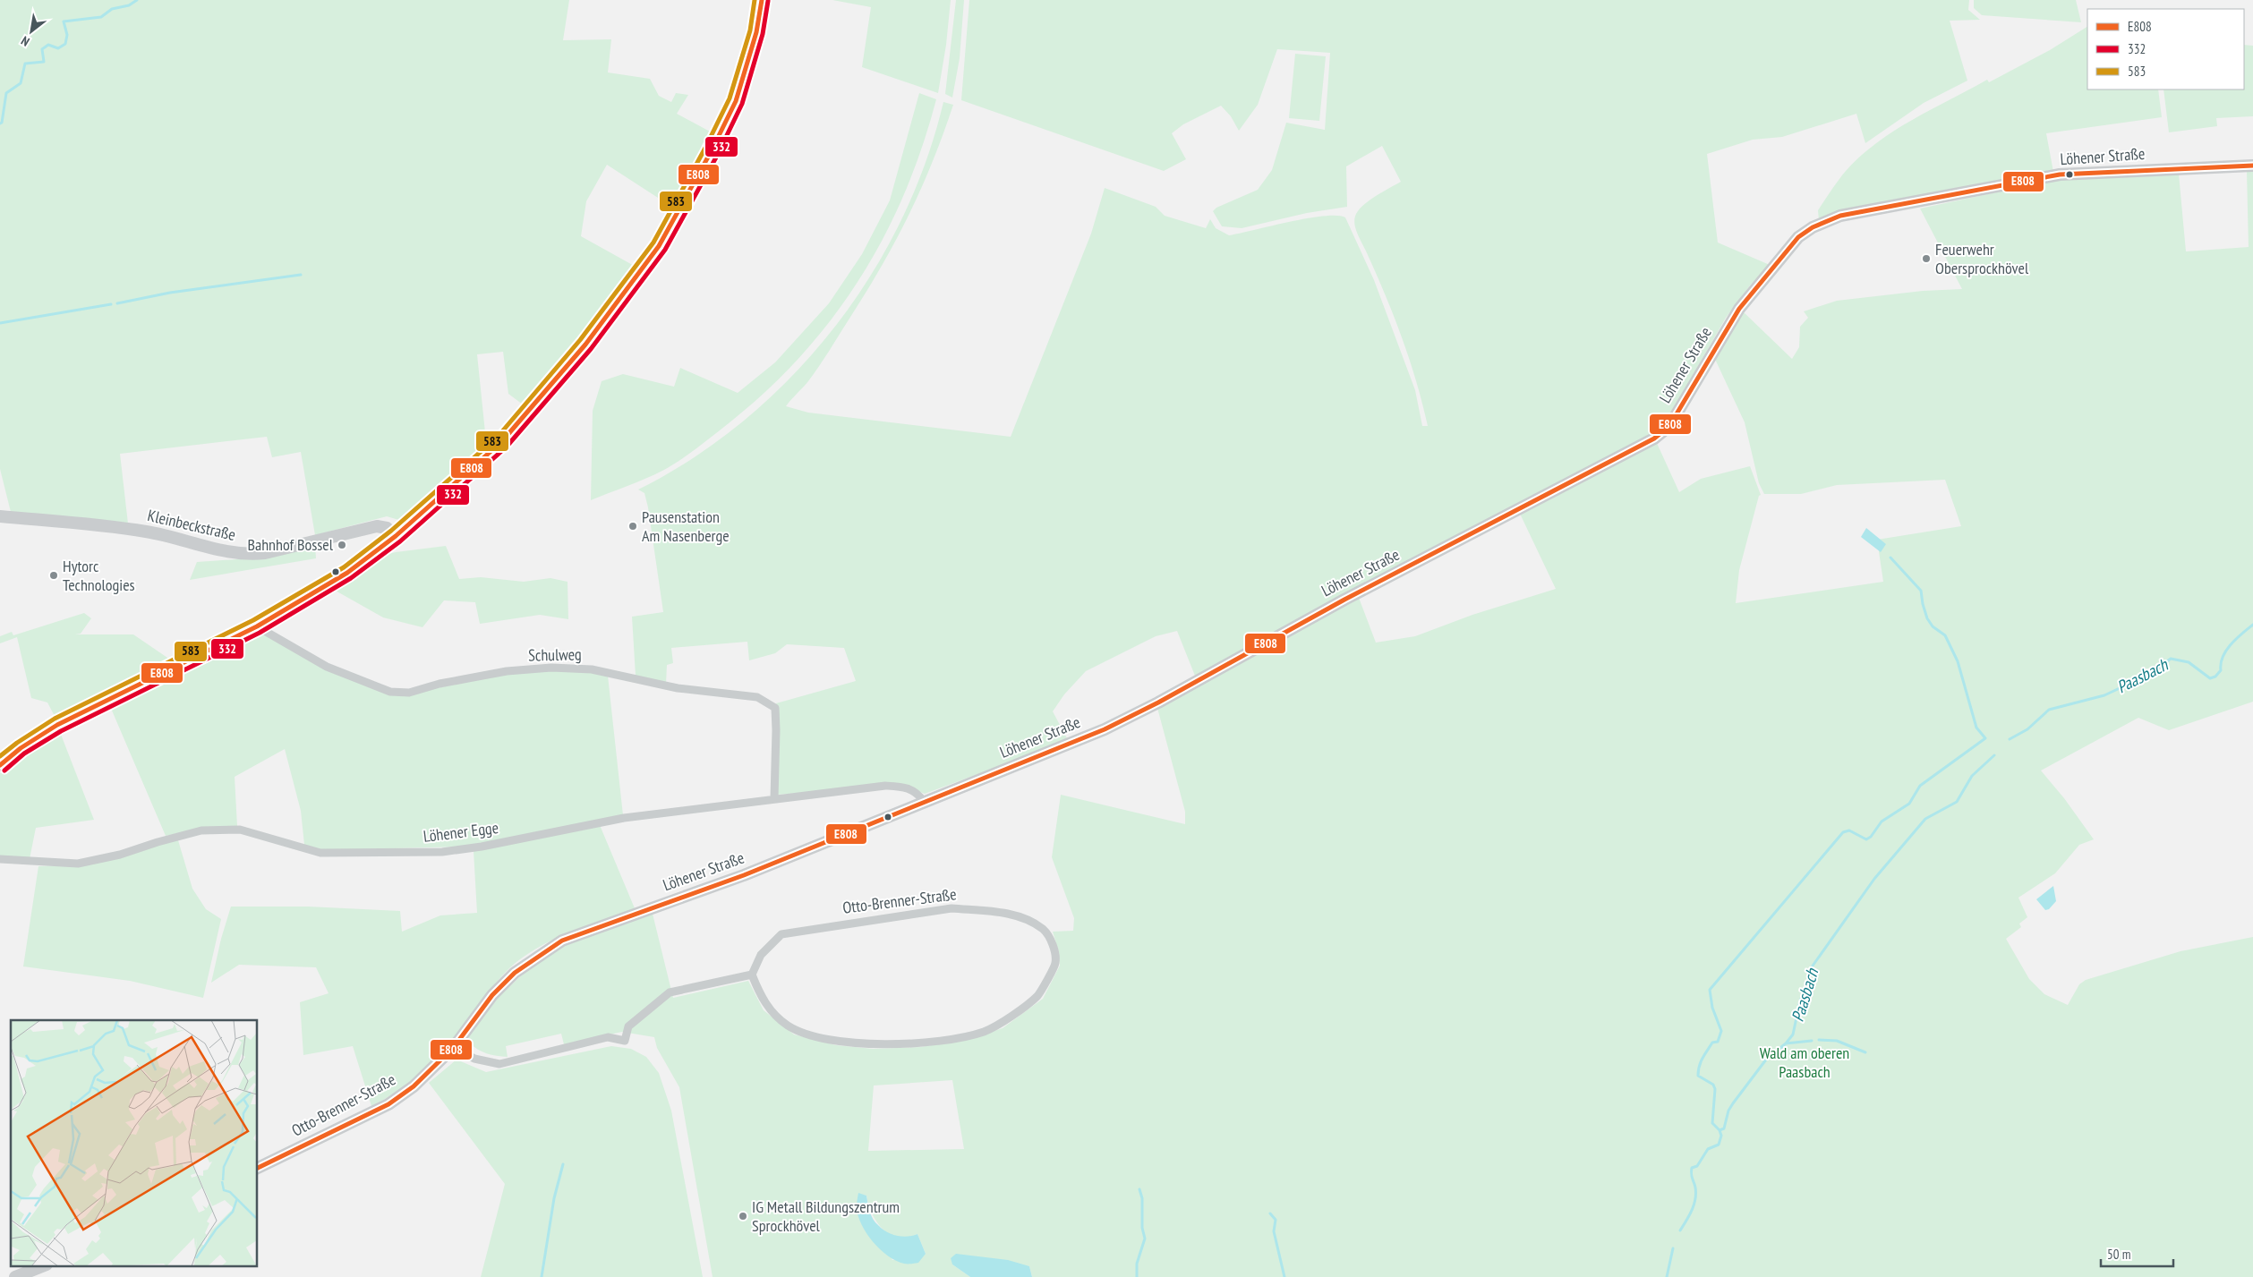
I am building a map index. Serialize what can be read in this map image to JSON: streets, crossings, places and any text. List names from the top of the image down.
{
  "streets": {
    "street": [
      "Löhener Straße",
      "Kleinbeckstraße",
      "Schulweg",
      "Löhener Egge",
      "Otto-Brenner-Straße"
    ]
  },
  "crossings": [
    ["Löhener Straße", "Löhener Egge"],
    ["Löhener Straße", "Otto-Brenner-Straße"],
    ["Schulweg", "Löhener Egge"]
  ],
  "water": ["Paasbach"],
  "parks": ["Wald am oberen Paasbach"],
  "places": [
    "Feuerwehr Obersprockhövel",
    "Pausenstation Am Nasenberge",
    "Bahnhof Bossel",
    "Hytorc Technologies",
    "IG Metall Bildungszentrum Sprockhövel"
  ],
  "lines": ["transit line E808", "transit line 583", "transit line 332"],
  "legend": ["E808", "332", "583"],
  "scale_bar": "50 m",
  "north": "bottom left"
}
